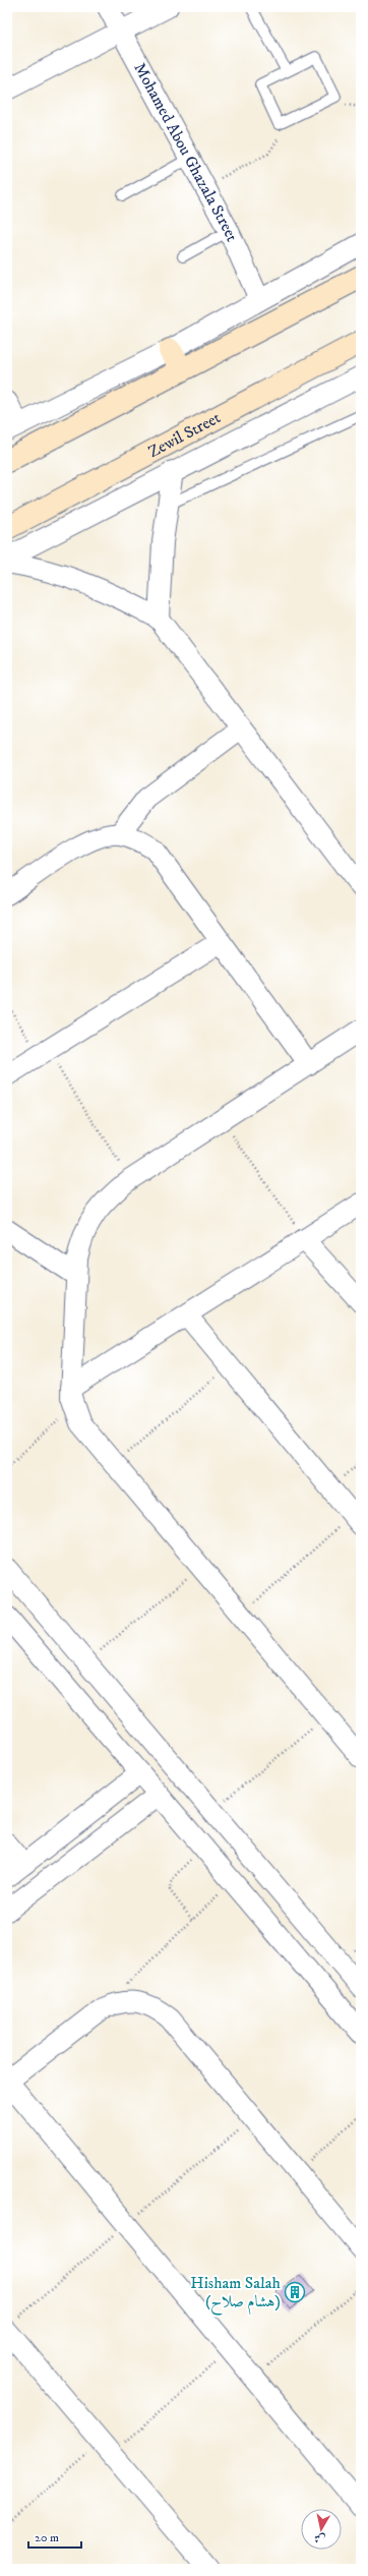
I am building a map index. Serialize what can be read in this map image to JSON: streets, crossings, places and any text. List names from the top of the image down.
{
  "streets": {
    "main road": ["Zewil Street"],
    "street": ["Mohamed Abou Ghazala Street"]
  },
  "places": {
    "building": ["Hisham Salah (هشام صلاح)"]
  },
  "scale_bar": "20 m",
  "north": "bottom"
}
